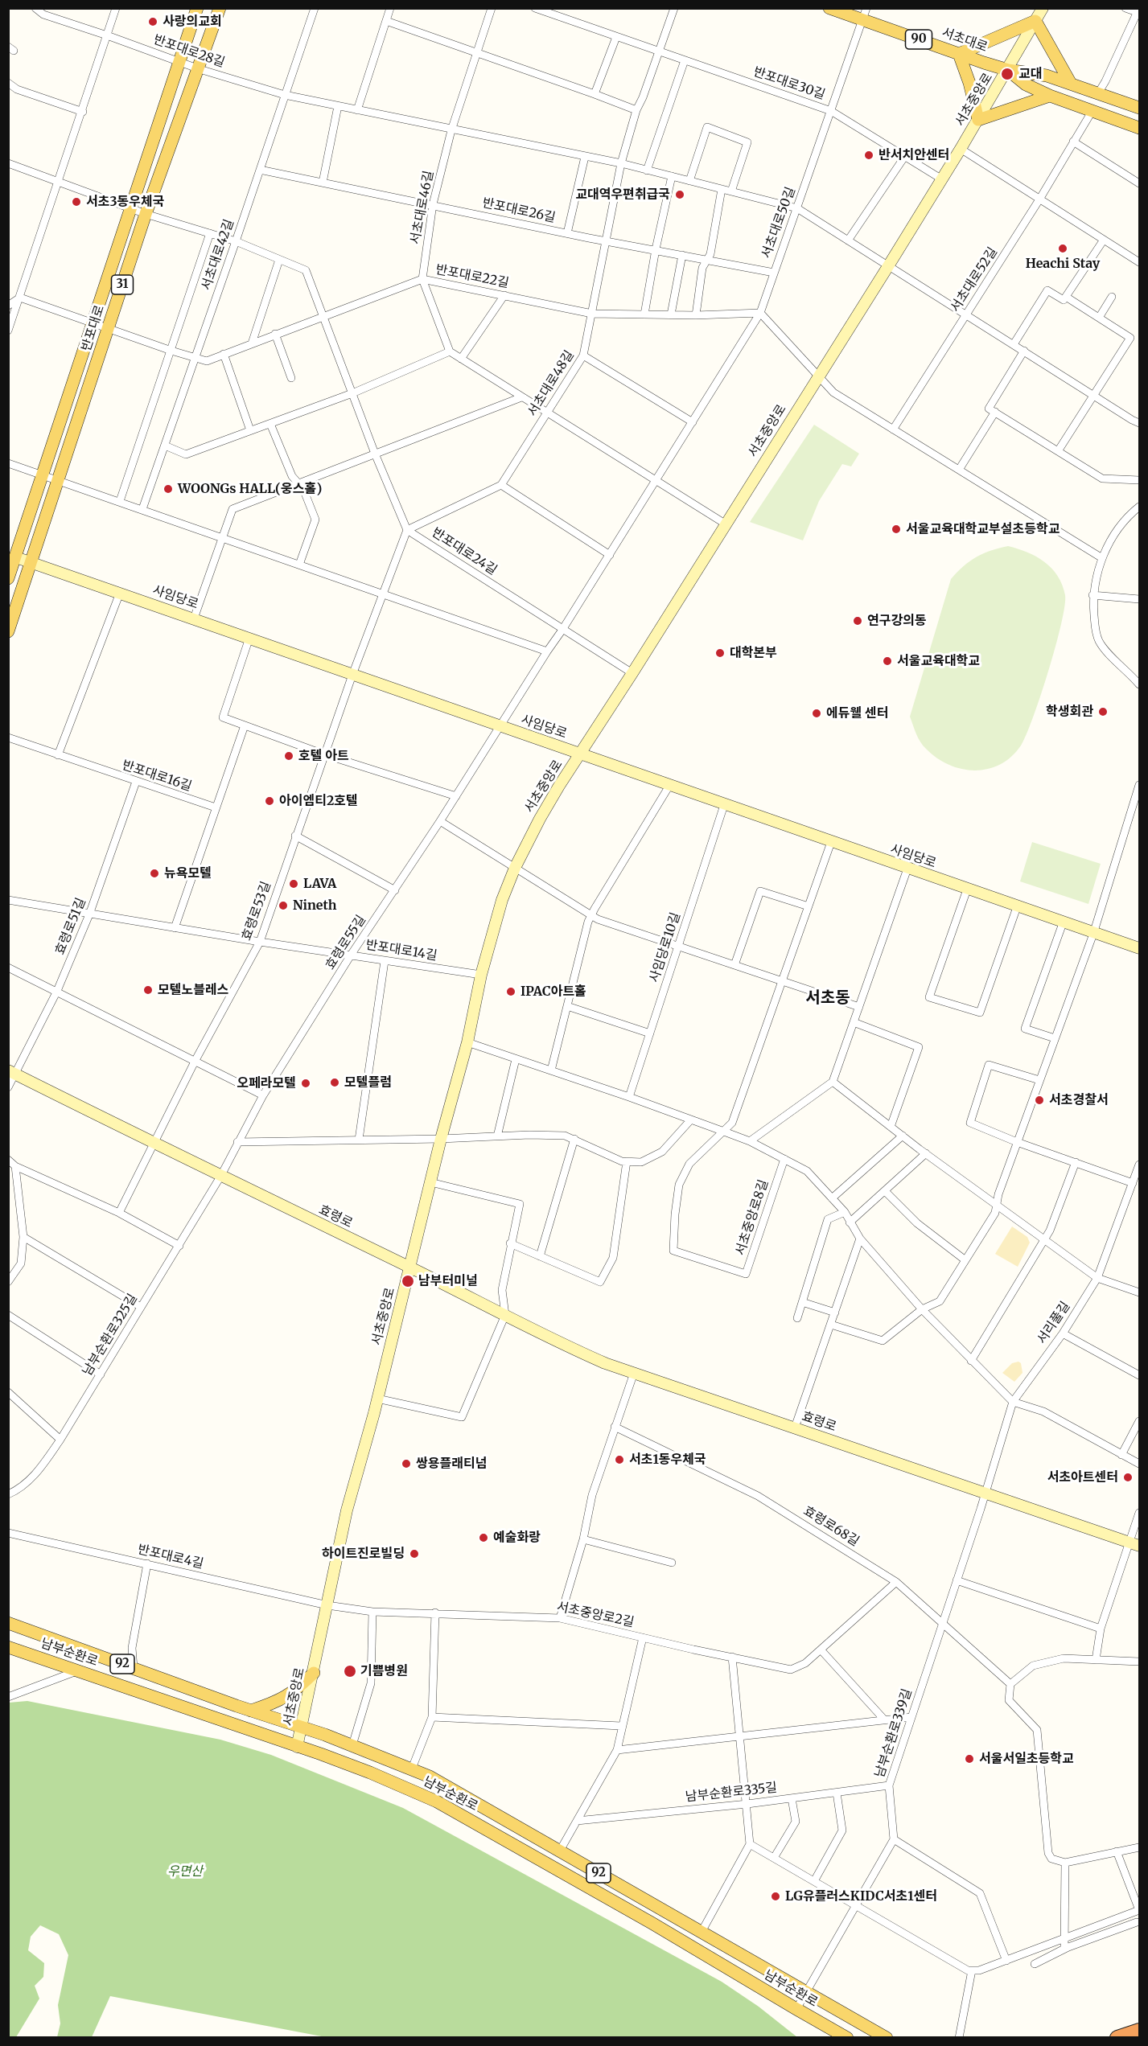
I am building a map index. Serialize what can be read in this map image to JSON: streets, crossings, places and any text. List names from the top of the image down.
{
  "streets": {
    "main road": [
      "90",
      "서초대로",
      "서초중앙로",
      "31",
      "반포대로",
      "사임당로",
      "효령로",
      "남부순환로",
      "92"
    ],
    "street": [
      "반포대로28길",
      "반포대로30길",
      "서초대로46길",
      "반포대로26길",
      "서초대로50길",
      "서초대로42길",
      "반포대로22길",
      "서초대로52길",
      "서초대로48길",
      "반포대로24길",
      "반포대로16길",
      "효령로53길",
      "효령로51길",
      "효령로55길",
      "사임당로10길",
      "반포대로14길",
      "서초중앙로8길",
      "서리풀길",
      "남부순환로325길",
      "효령로68길",
      "반포대로4길",
      "서초중앙로2길",
      "남부순환로339길",
      "남부순환로335길"
    ]
  },
  "crossings": [
    ["서초대로", "서초중앙로"],
    ["서초대로", "서초대로50길"],
    ["서초대로", "서초대로52길"],
    ["반포대로28길", "서초중앙로"],
    ["반포대로28길", "서초대로46길"],
    ["반포대로28길", "서초대로50길"],
    ["반포대로28길", "서초대로42길"],
    ["반포대로28길", "서초대로52길"],
    ["반포대로28길", "반포대로"],
    ["반포대로28길", "서초대로48길"],
    ["반포대로30길", "서초중앙로"],
    ["반포대로30길", "서초대로50길"],
    ["반포대로30길", "서초대로48길"],
    ["서초중앙로", "반포대로24길"],
    ["서초중앙로", "사임당로"],
    ["서초중앙로", "반포대로14길"],
    ["서초중앙로", "효령로"],
    ["서초중앙로", "반포대로4길"],
    ["서초중앙로", "서초중앙로2길"],
    ["서초중앙로", "남부순환로"],
    ["서초대로46길", "반포대로26길"],
    ["서초대로46길", "반포대로22길"],
    ["반포대로26길", "서초대로50길"],
    ["반포대로26길", "서초대로42길"],
    ["반포대로26길", "서초대로48길"],
    ["서초대로50길", "반포대로22길"],
    ["서초대로50길", "반포대로24길"],
    ["서초대로50길", "사임당로"],
    ["서초대로50길", "효령로55길"],
    ["서초대로42길", "반포대로22길"],
    ["반포대로22길", "반포대로"],
    ["반포대로22길", "서초대로48길"],
    ["반포대로", "사임당로"],
    ["사임당로", "효령로53길"],
    ["사임당로", "효령로55길"],
    ["사임당로", "사임당로10길"],
    ["반포대로16길", "효령로51길"],
    ["효령로53길", "반포대로14길"],
    ["효령로53길", "효령로"],
    ["효령로51길", "반포대로14길"],
    ["효령로51길", "효령로"],
    ["효령로55길", "반포대로14길"],
    ["효령로55길", "효령로"],
    ["효령로55길", "남부순환로325길"],
    ["효령로", "서리풀길"],
    ["효령로", "남부순환로325길"],
    ["효령로", "남부순환로339길"],
    ["서리풀길", "남부순환로339길"],
    ["효령로68길", "서초중앙로2길"],
    ["효령로68길", "남부순환로339길"],
    ["반포대로4길", "서초중앙로2길"],
    ["남부순환로339길", "남부순환로335길"]
  ],
  "districts": ["서초동"],
  "parks": ["우면산"],
  "places": [
    "사랑의교회",
    "교대",
    "반서치안센터",
    "교대역우편취급국",
    "서초3동우체국",
    "Heachi Stay",
    "WOONGs HALL(웅스홀)",
    "서울교육대학교부설초등학교",
    "연구강의동",
    "대학본부",
    "서울교육대학교",
    "학생회관",
    "에듀웰 센터",
    "호텔 아트",
    "아이엠티2호텔",
    "뉴욕모텔",
    "LAVA",
    "Nineth",
    "모텔노블레스",
    "IPAC아트홀",
    "모텔플럼",
    "오페라모텔",
    "서초경찰서",
    "남부터미널",
    "서초1동우체국",
    "쌍용플래티넘",
    "서초아트센터",
    "예술화랑",
    "하이트진로빌딩",
    "기쁨병원",
    "서울서일초등학교",
    "LG유플러스KIDC서초1센터"
  ]
}
